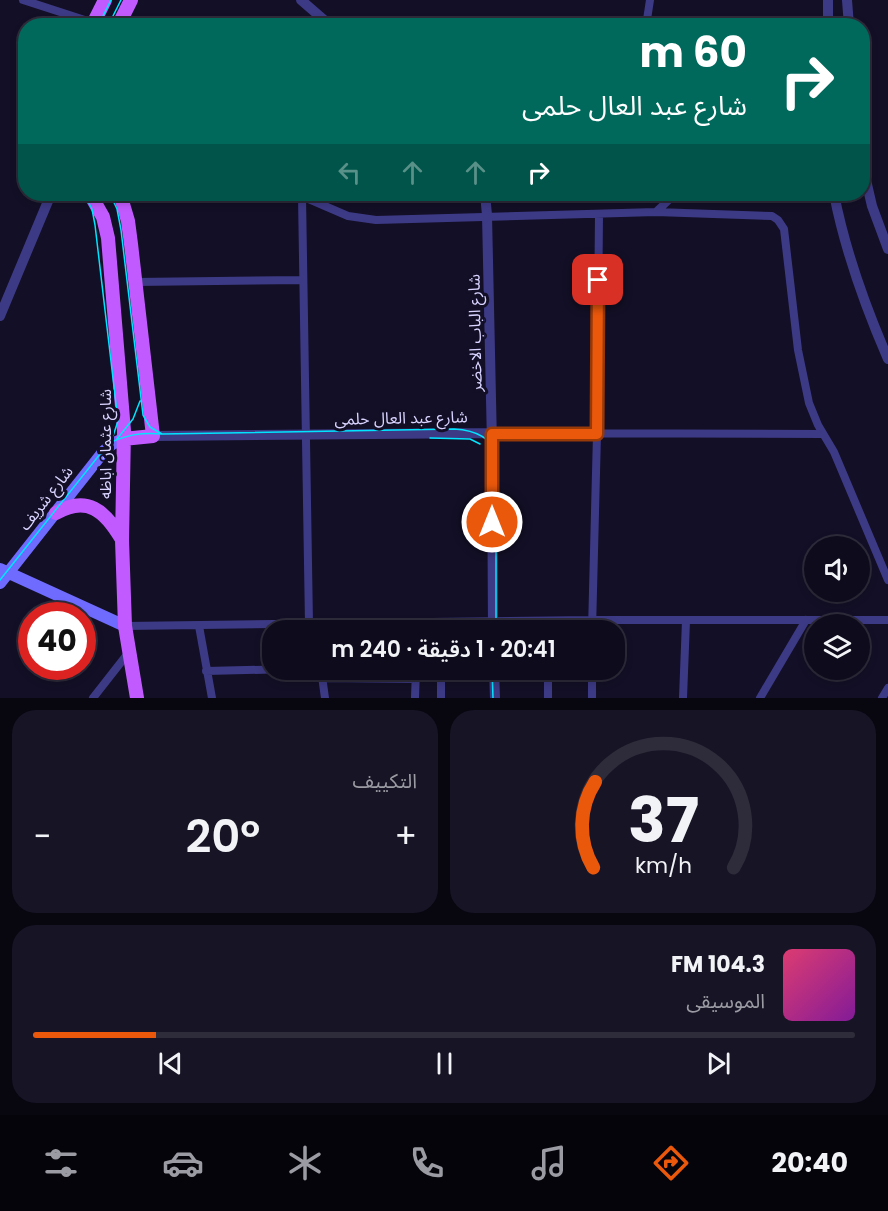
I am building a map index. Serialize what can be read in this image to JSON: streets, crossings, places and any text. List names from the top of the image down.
{
  "streets": {
    "main road": ["شارع عبد العال حلمى", "شارع عثمان اباظه", "شارع شريف"],
    "street": ["شارع الباب الاخضر"]
  },
  "crossings": [
    ["شارع الباب الاخضر", "شارع عبد العال حلمى"],
    ["شارع عبد العال حلمى", "شارع عثمان اباظه"],
    ["شارع عبد العال حلمى", "شارع شريف"],
    ["شارع عثمان اباظه", "شارع شريف"]
  ],
  "page": {
    "turn": ["60 m", "شارع عبد العال حلمى"],
    "limit": "40",
    "trip": "20:41 · 1 دقيقة · 240 m",
    "tile": "التكييف",
    "heat": ["−", "20°", "+"],
    "song": ["104.3 FM", "الموسيقى"],
    "tabs": "20:40",
    "gauge": ["37", "km/h"]
  }
}
